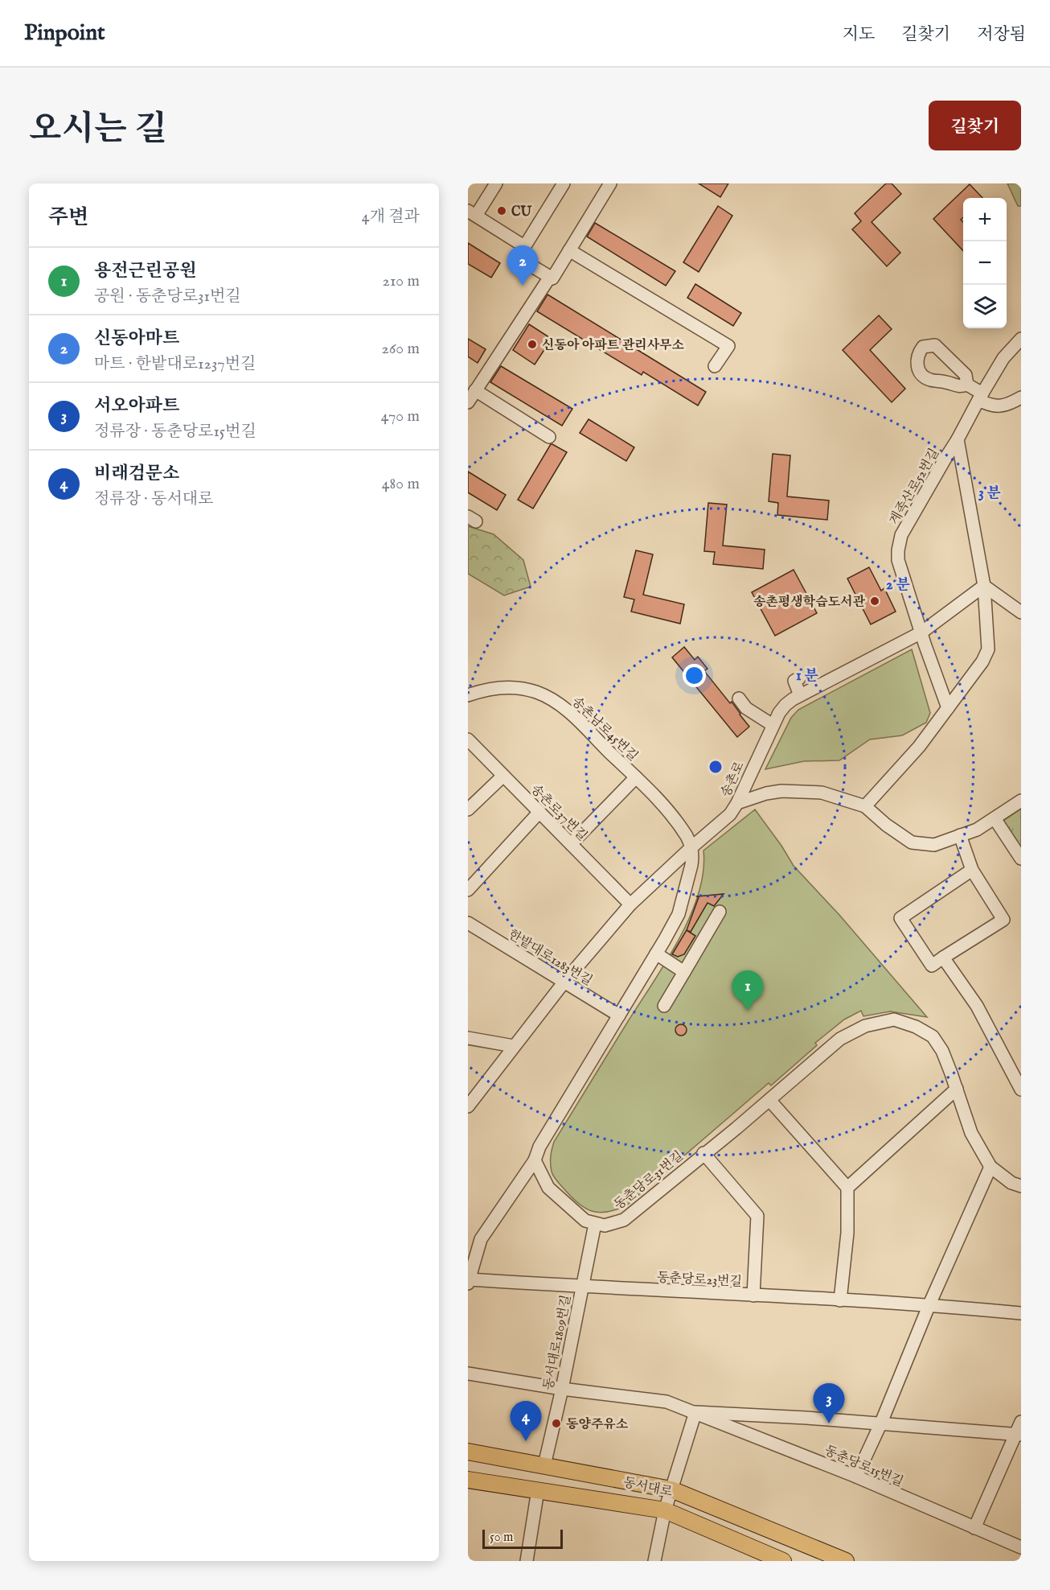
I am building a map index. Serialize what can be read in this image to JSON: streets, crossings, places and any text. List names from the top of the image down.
{
  "streets": {
    "main road": ["동서대로"],
    "street": [
      "계족산로52번길",
      "송촌남로45번길",
      "송촌로",
      "송촌로37번길",
      "한밭대로1283번길",
      "동춘당로31번길",
      "동춘당로23번길",
      "동서대로1809번길",
      "동춘당로15번길"
    ]
  },
  "crossings": [
    ["계족산로52번길", "송촌로"],
    ["송촌남로45번길", "송촌로"],
    ["송촌로", "송촌로37번길"],
    ["송촌로", "한밭대로1283번길"],
    ["동춘당로31번길", "동서대로1809번길"],
    ["동춘당로23번길", "동서대로1809번길"],
    ["동서대로1809번길", "동춘당로15번길"],
    ["동서대로1809번길", "동서대로"]
  ],
  "places": [
    "CU",
    "신동아 아파트 관리사무소",
    "송촌평생학습도서관",
    "동양주유소"
  ],
  "scale_bar": "50 m",
  "page": {
    "header": "Pinpoint",
    "nav": ["지도", "길찾기", "저장됨"],
    "title": "오시는 길",
    "buttons": "길찾기",
    "heading": ["주변", "4개 결과"],
    "map_buttons": ["+", "−"],
    "pins": [
      "2",
      "1",
      "3",
      "4"
    ],
    "list": [
      {
        "mark": "1",
        "name": "용전근린공원",
        "note": "공원 · 동춘당로31번길",
        "value": "210 m"
      },
      {
        "mark": "2",
        "name": "신동아마트",
        "note": "마트 · 한밭대로1237번길",
        "value": "260 m"
      },
      {
        "mark": "3",
        "name": "서오아파트",
        "note": "정류장 · 동춘당로15번길",
        "value": "470 m"
      },
      {
        "mark": "4",
        "name": "비래검문소",
        "note": "정류장 · 동서대로",
        "value": "480 m"
      }
    ],
    "scale": "50 m"
  },
  "rings": ["3 분", "2 분", "1 분"]
}
